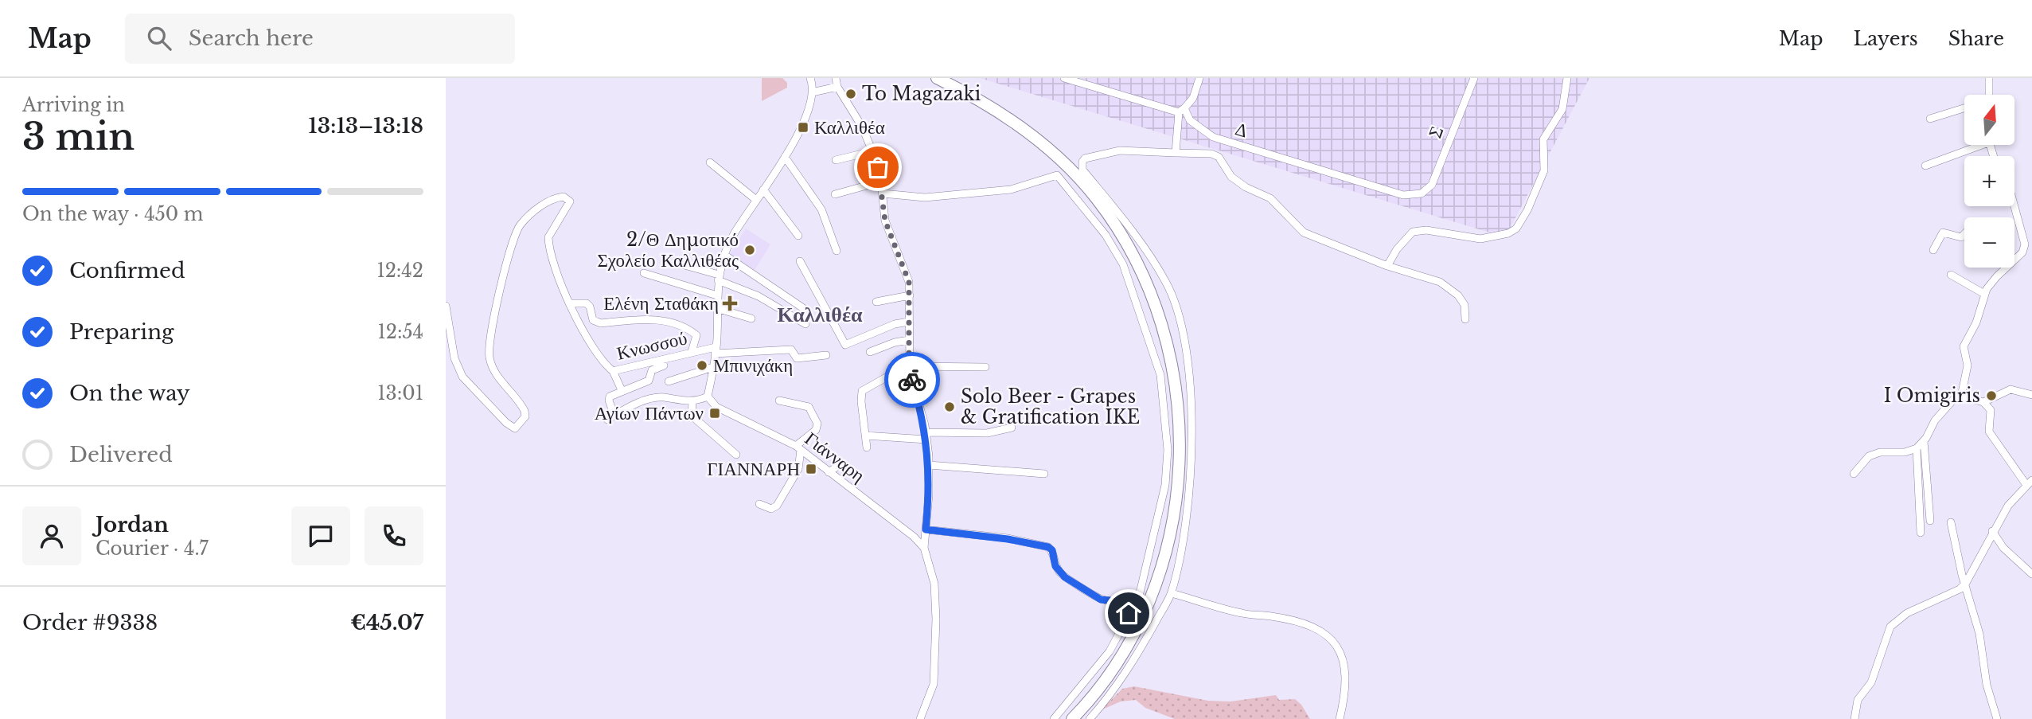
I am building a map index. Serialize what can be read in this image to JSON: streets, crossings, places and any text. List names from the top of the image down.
{
  "streets": {
    "street": [
      "Δ",
      "Σ",
      "Κνωσσού",
      "Γιάνναρη"
    ]
  },
  "crossings": [
    ["Δ", "Σ"]
  ],
  "districts": ["Καλλιθέα"],
  "places": {
    "other": [
      "To Magazaki",
      "2/Θ Δημοτικό Σχολείο Καλλιθέας",
      "Μπινιχάκη",
      "I Omigiris",
      "Solo Beer - Grapes & Gratification IKE"
    ],
    "transit": ["Καλλιθέα", "Αγίων Πάντων", "ΓΙΑΝΝΑΡΗ"],
    "health": ["Ελένη Σταθάκη"]
  },
  "north": "top",
  "page": {
    "header": "Map",
    "search": "Search here",
    "nav": ["Map", "Layers", "Share"],
    "heading": ["3 min", "Arriving in", "13:13–13:18"],
    "panel": [
      "Jordan",
      "Courier · 4.7",
      "Order #9338",
      "€45.07"
    ],
    "map_buttons": ["+", "−"],
    "bar": "On the way · 450 m",
    "list": [
      ["Confirmed", "12:42"],
      ["Preparing", "12:54"],
      ["On the way", "13:01"],
      "Delivered"
    ]
  }
}
